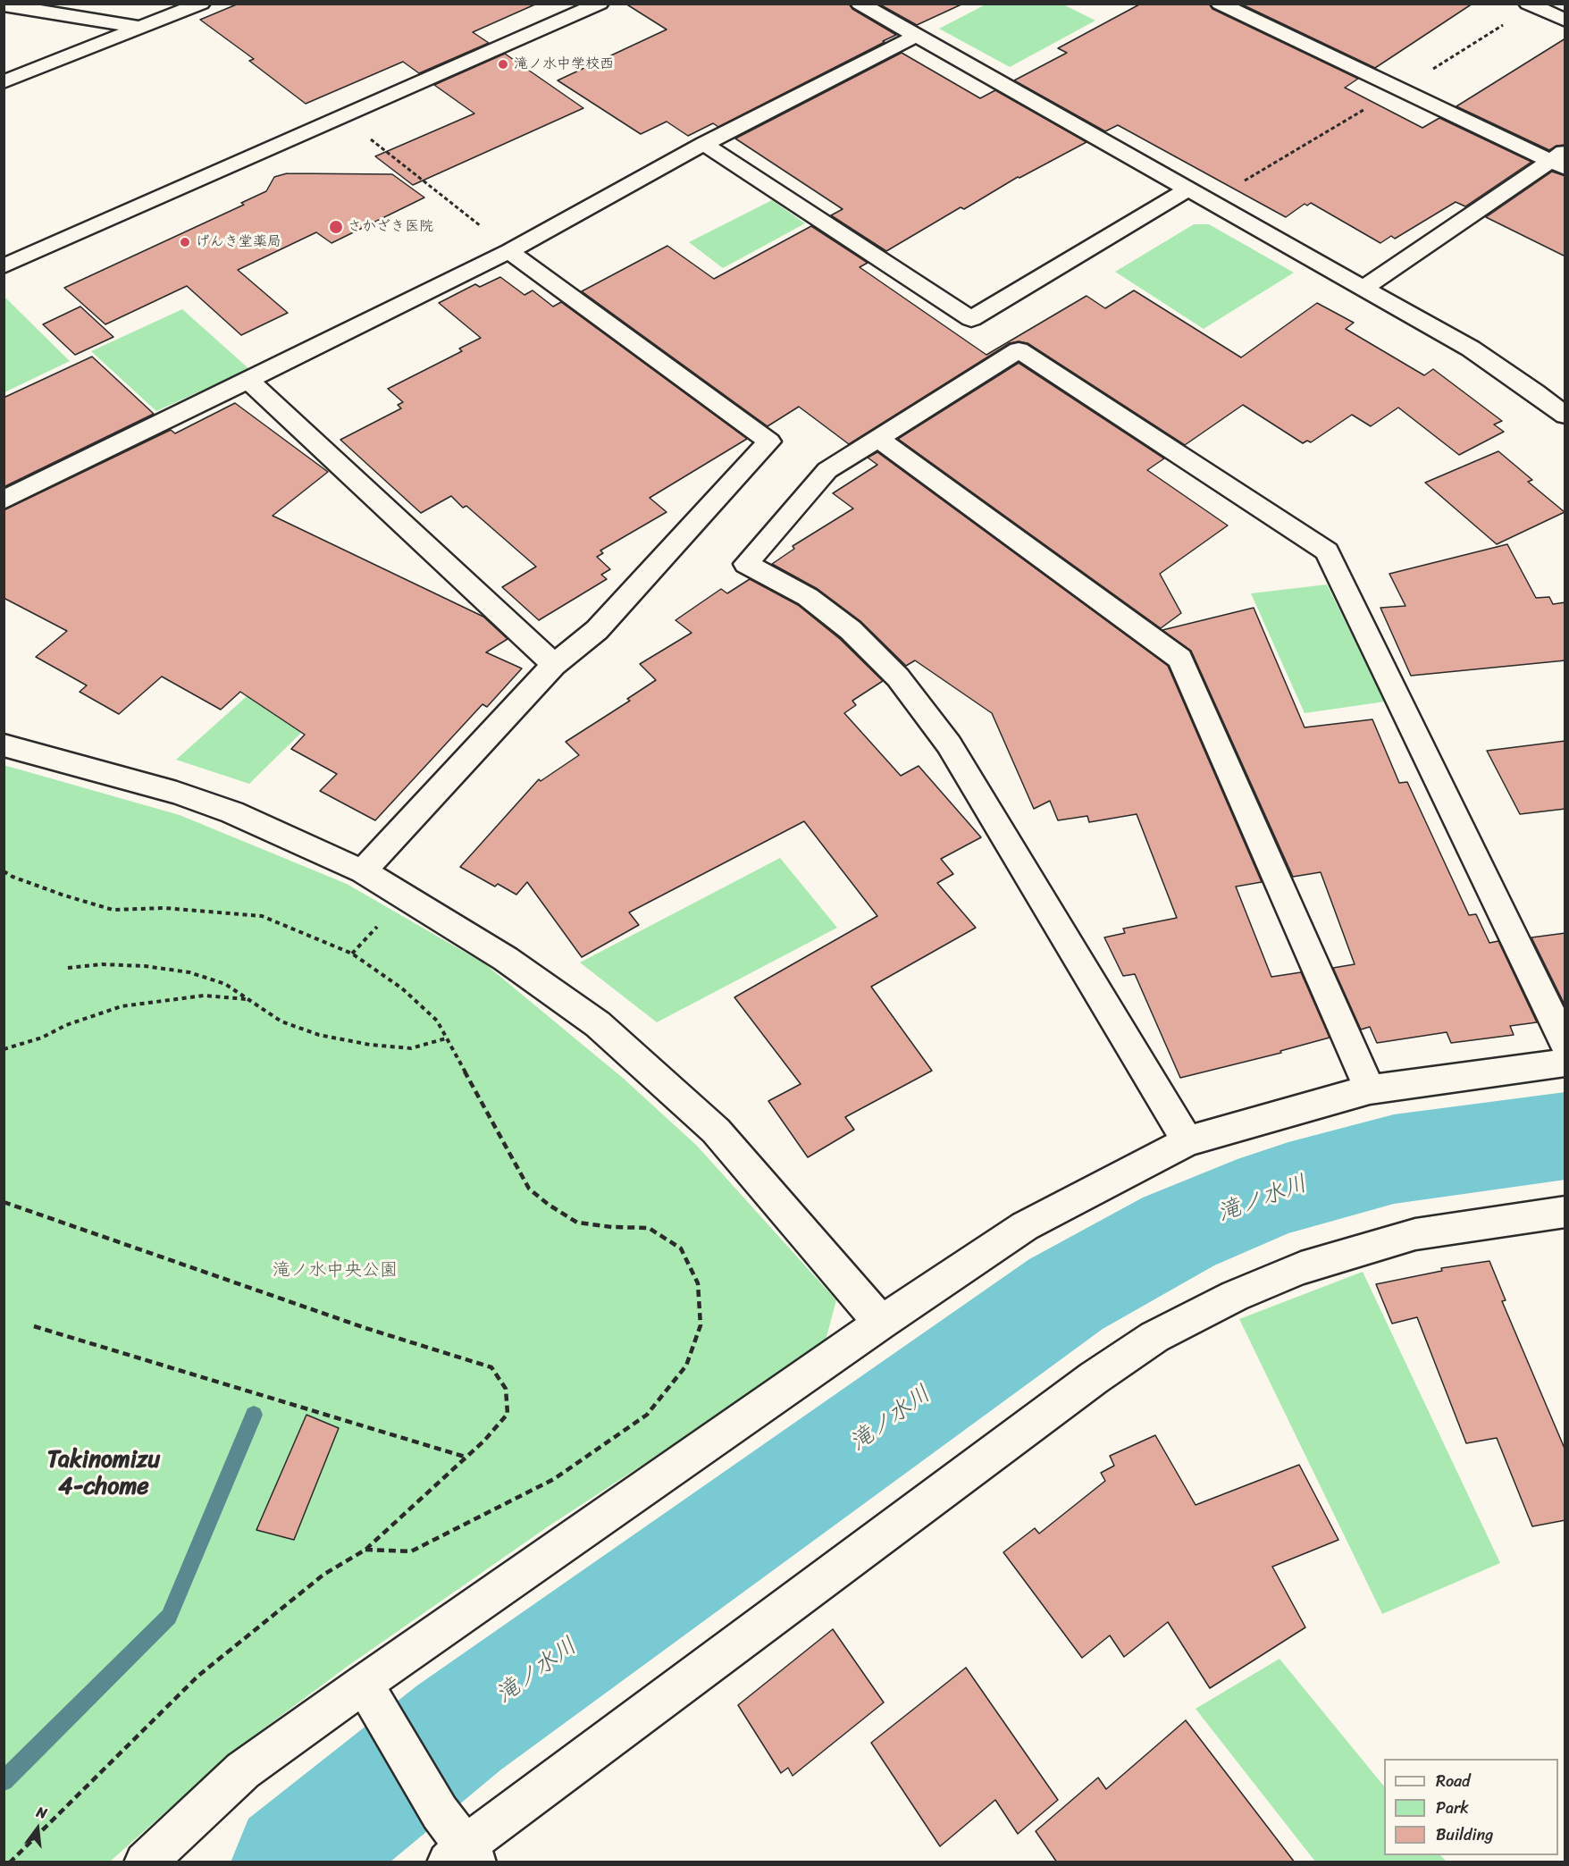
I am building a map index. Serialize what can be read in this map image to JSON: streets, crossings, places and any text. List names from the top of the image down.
{
  "districts": ["Takinomizu 4-chome"],
  "water": ["滝ノ水川"],
  "parks": ["滝ノ水中央公園"],
  "places": ["滝ノ水中学校西", "さかざき医院", "げんき堂薬局"],
  "legend": ["Road", "Park", "Building"],
  "north": "top"
}
